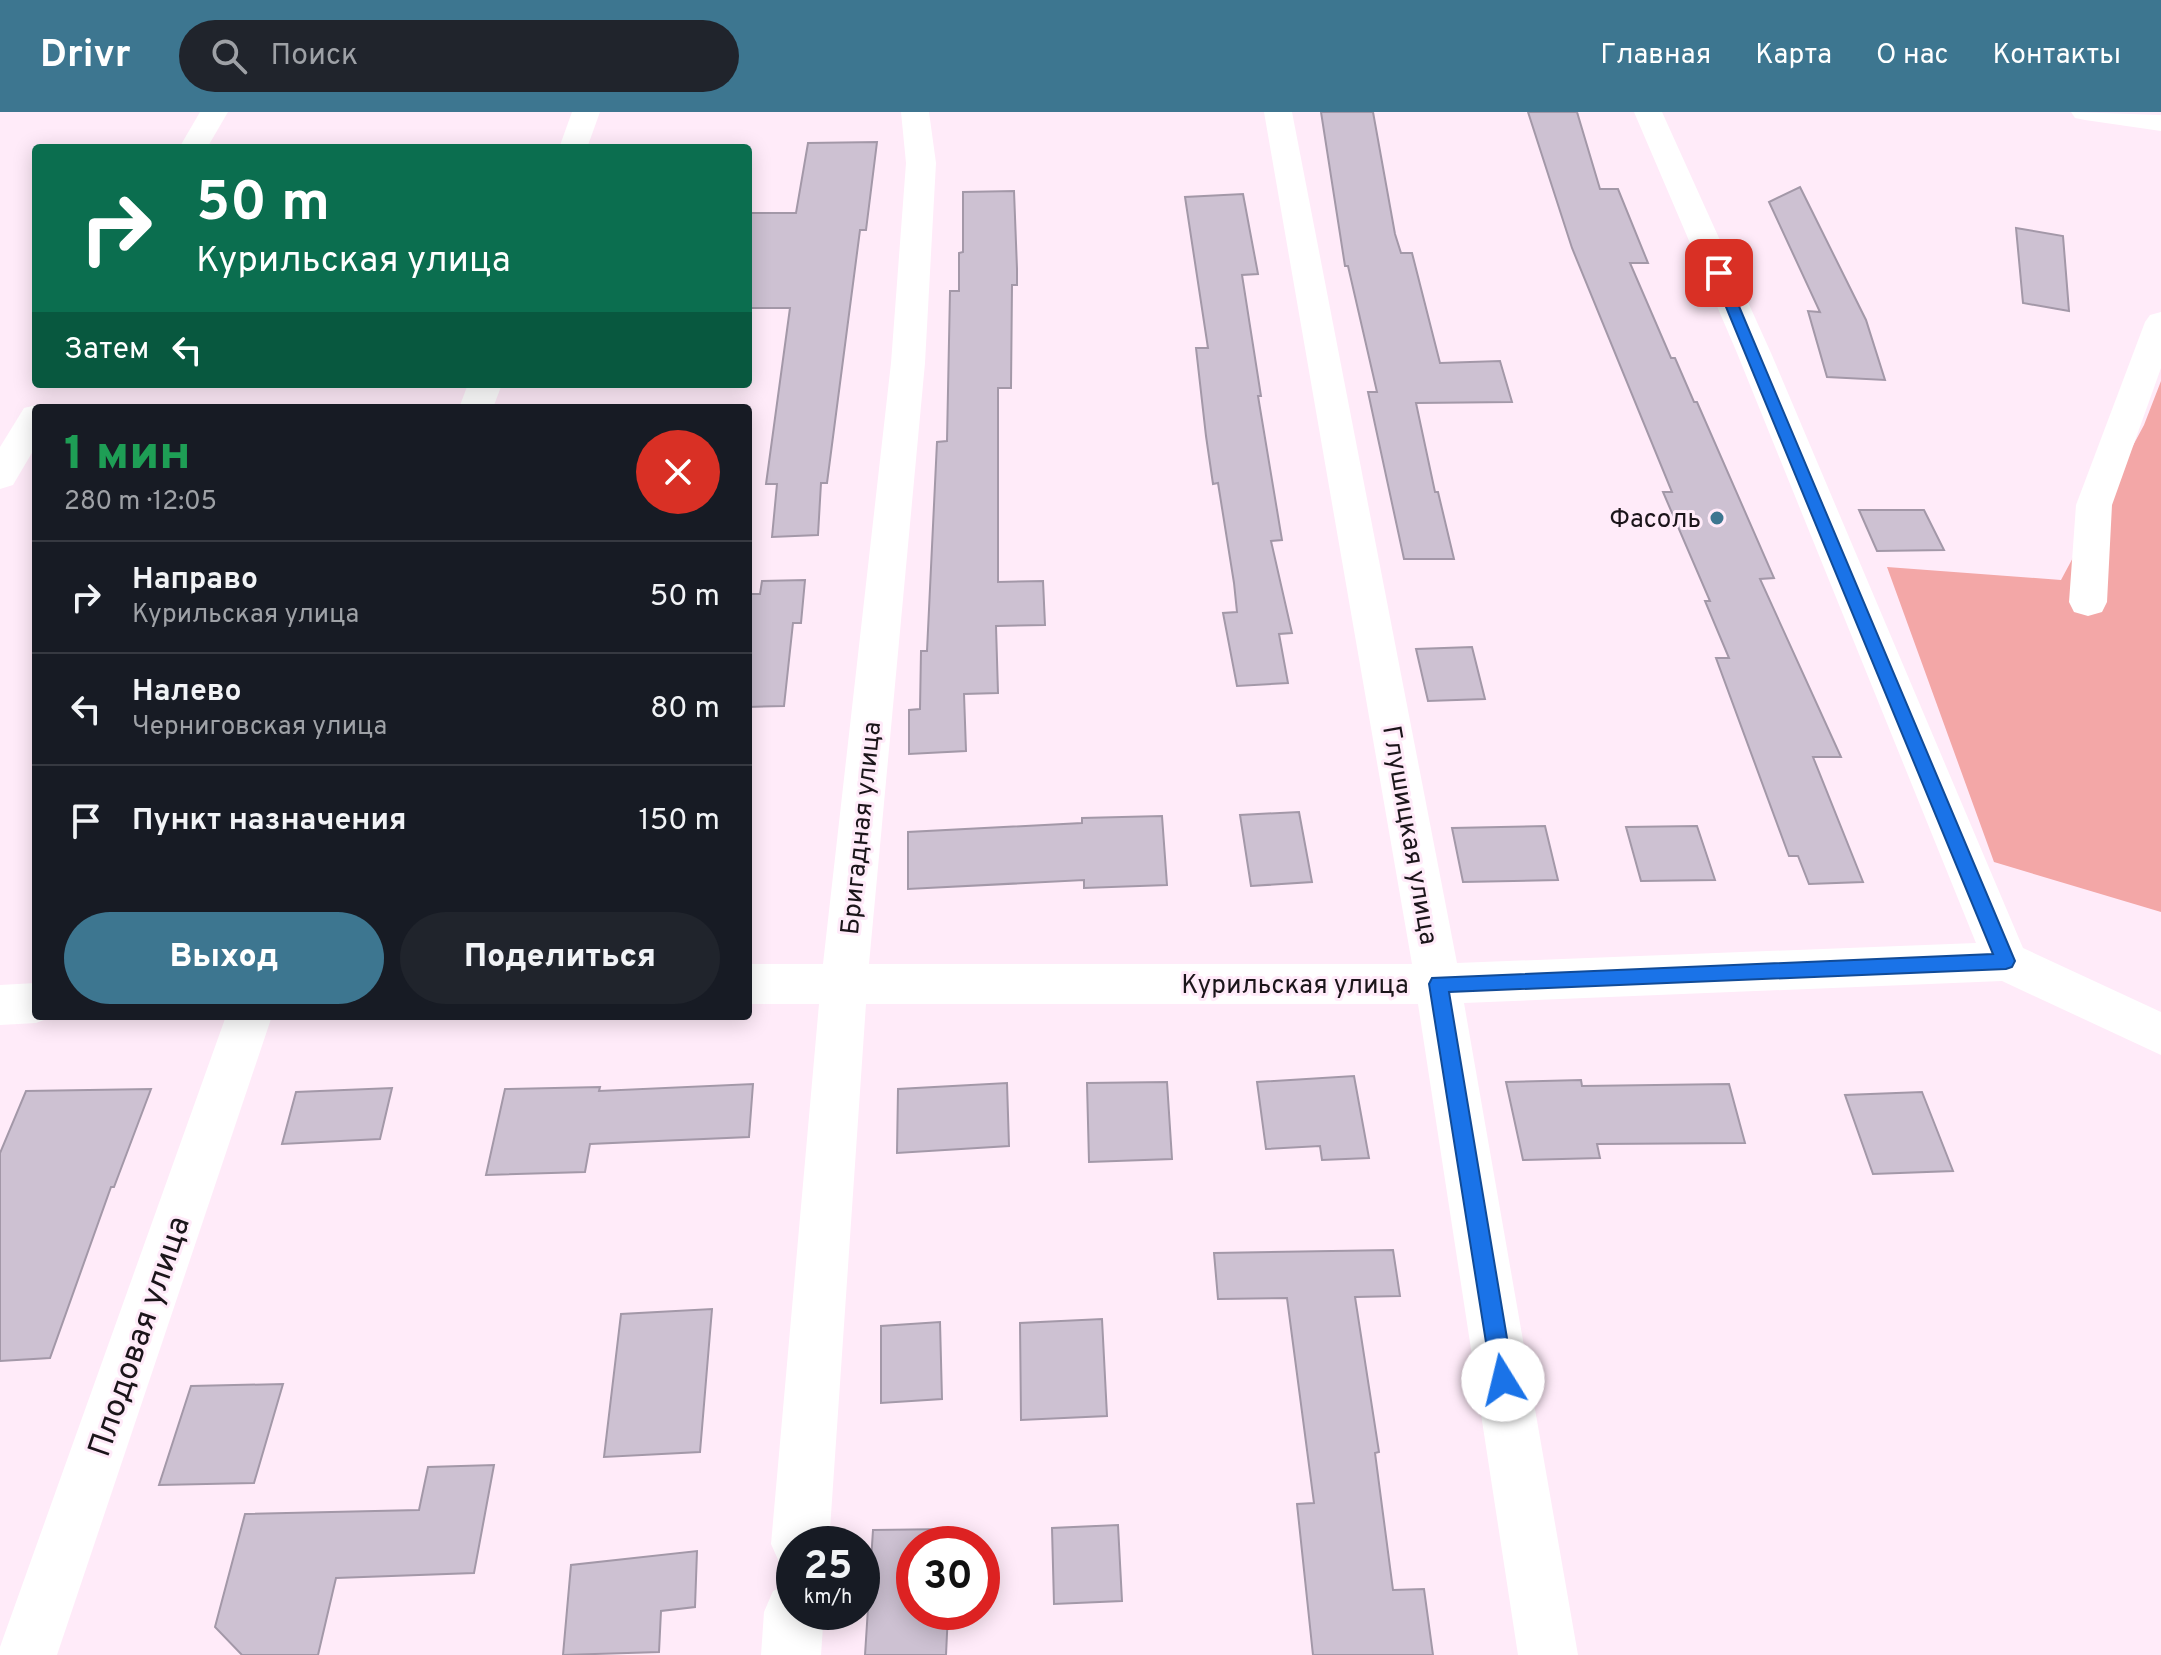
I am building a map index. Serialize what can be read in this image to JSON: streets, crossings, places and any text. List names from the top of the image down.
{
  "streets": {
    "street": [
      "Бригадная улица",
      "Глушицкая улица",
      "Курильская улица",
      "Плодовая улица"
    ]
  },
  "crossings": [
    ["Бригадная улица", "Курильская улица"],
    ["Глушицкая улица", "Курильская улица"]
  ],
  "places": ["Фасоль"],
  "page": {
    "header": "Drivr",
    "search": "Поиск",
    "nav": [
      "Главная",
      "Карта",
      "О нас",
      "Контакты"
    ],
    "turn": ["50 m", "Курильская улица"],
    "then": "Затем",
    "heading": ["1 мин", "280 m · 12:05"],
    "list": [
      {
        "name": "Направо",
        "note": "Курильская улица",
        "value": "50 m"
      },
      {
        "name": "Налево",
        "note": "Черниговская улица",
        "value": "80 m"
      },
      {
        "name": "Пункт назначения",
        "value": "150 m"
      }
    ],
    "buttons": ["Выход", "Поделиться"],
    "speed": "25 km/h",
    "limit": "30"
  }
}
